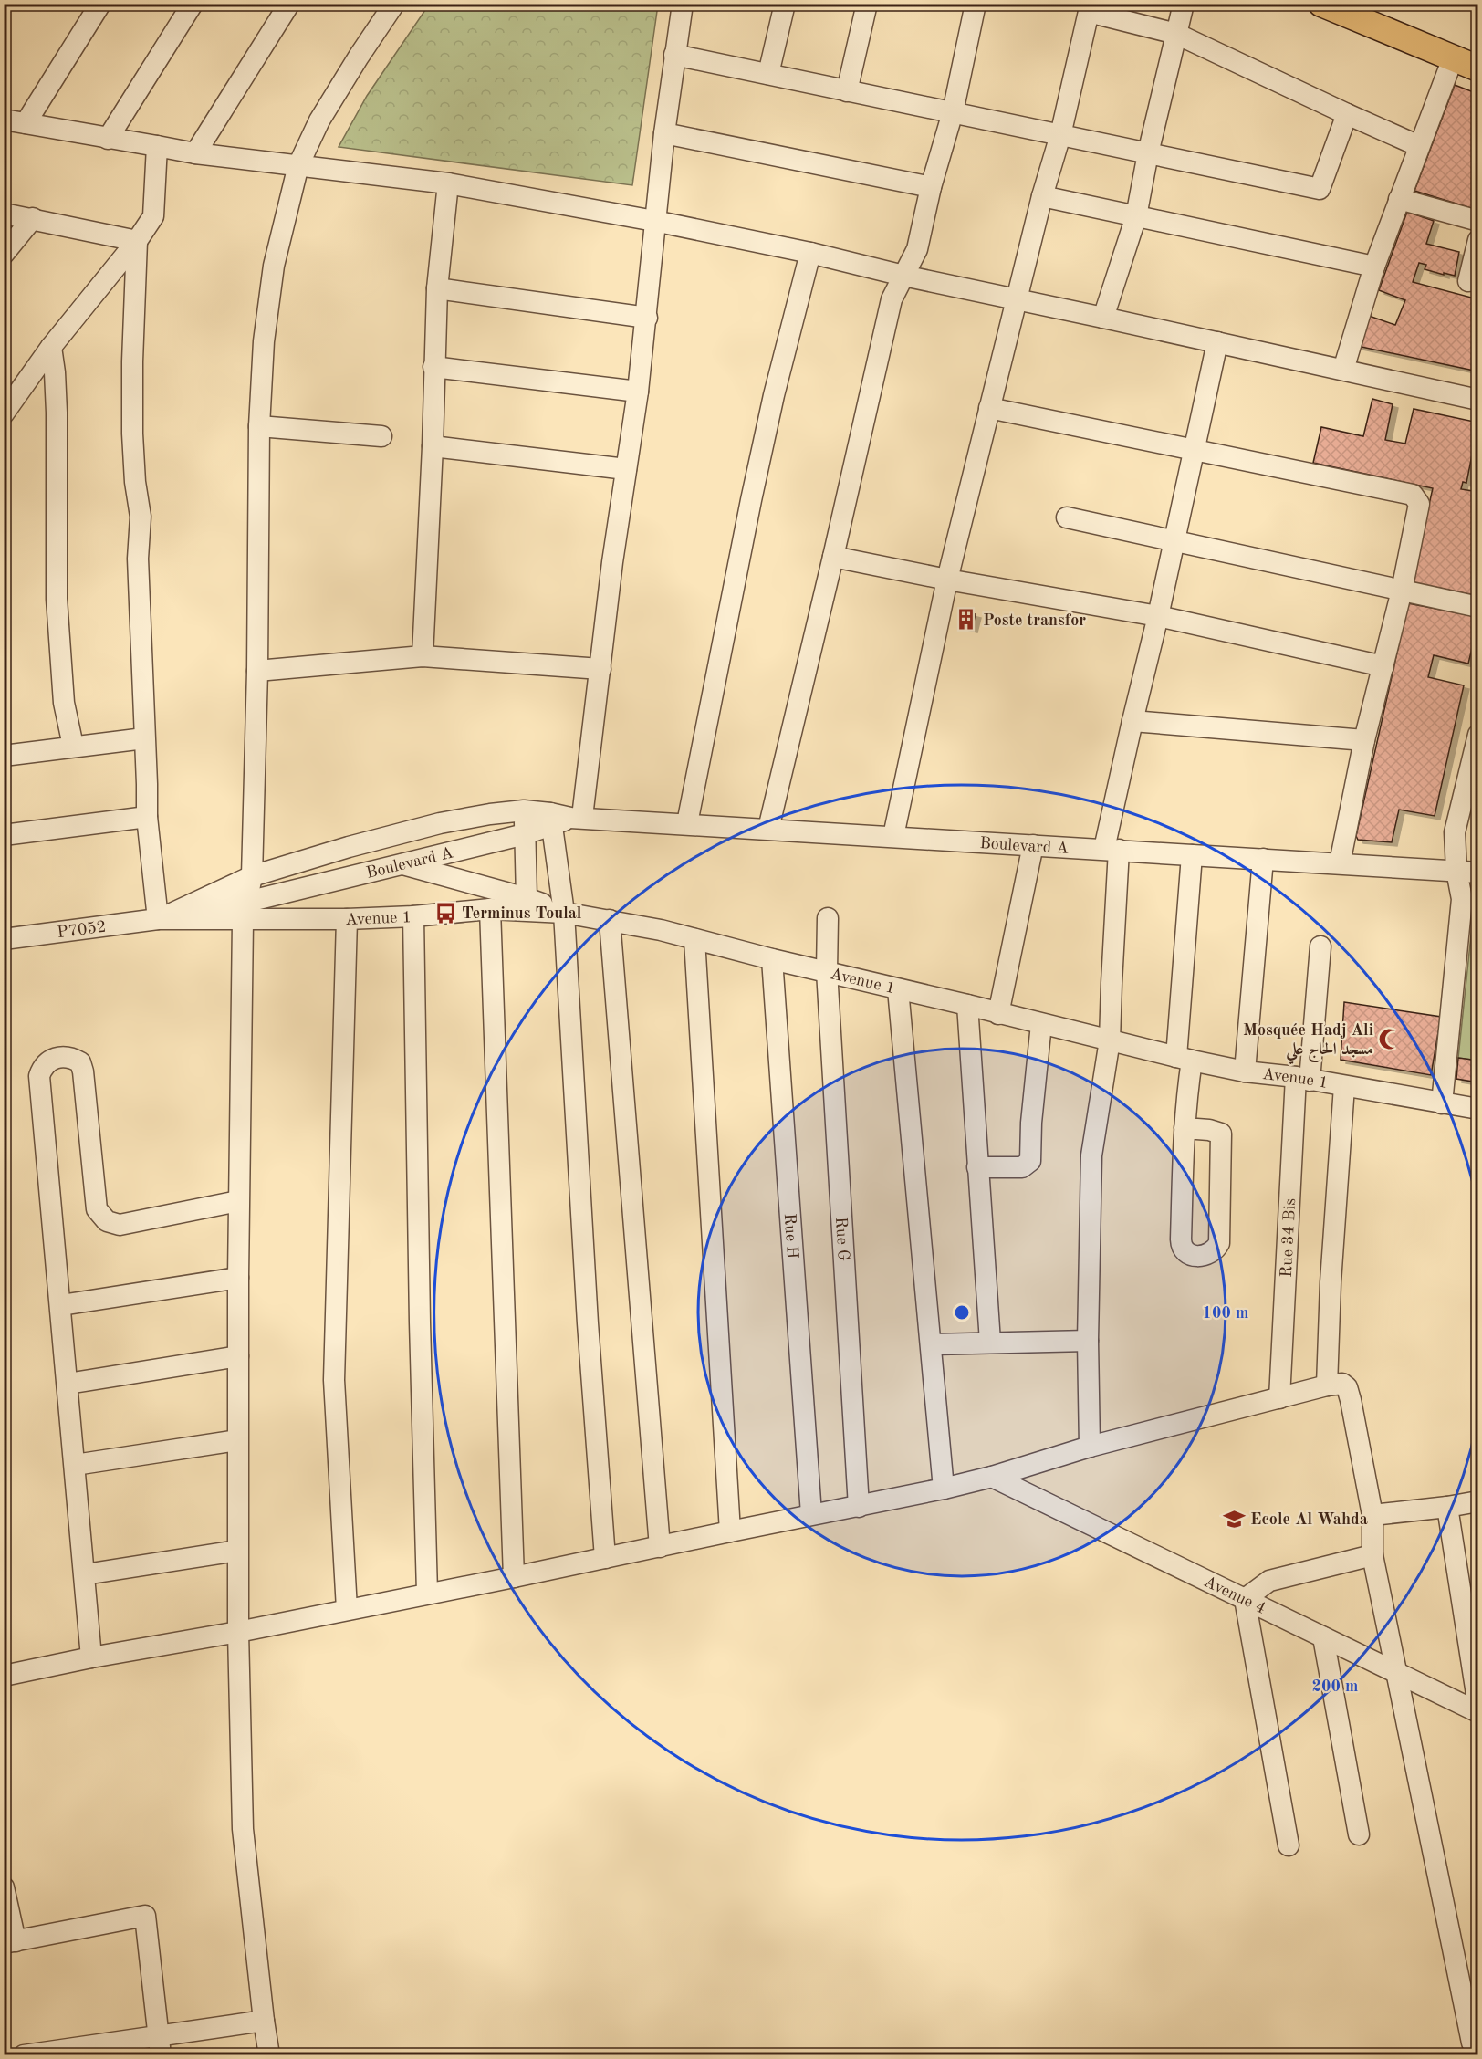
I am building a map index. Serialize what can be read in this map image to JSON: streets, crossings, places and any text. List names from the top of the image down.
{
  "streets": {
    "street": [
      "Boulevard A",
      "Avenue 1",
      "P7052",
      "Rue H",
      "Rue 34 Bis",
      "Rue G",
      "Avenue 4"
    ]
  },
  "crossings": [
    ["Boulevard A", "Avenue 1"],
    ["Boulevard A", "P7052"],
    ["Avenue 1", "P7052"],
    ["Avenue 1", "Rue H"],
    ["Avenue 1", "Rue 34 Bis"],
    ["Avenue 1", "Rue G"]
  ],
  "places": {
    "building": ["Poste transfor"],
    "bus stop": ["Terminus Toulal"],
    "mosque": ["Mosquée Hadj Ali مسجد الحاج علي"],
    "school or university": ["Ecole Al Wahda"]
  },
  "rings": ["100 m", "200 m"]
}
